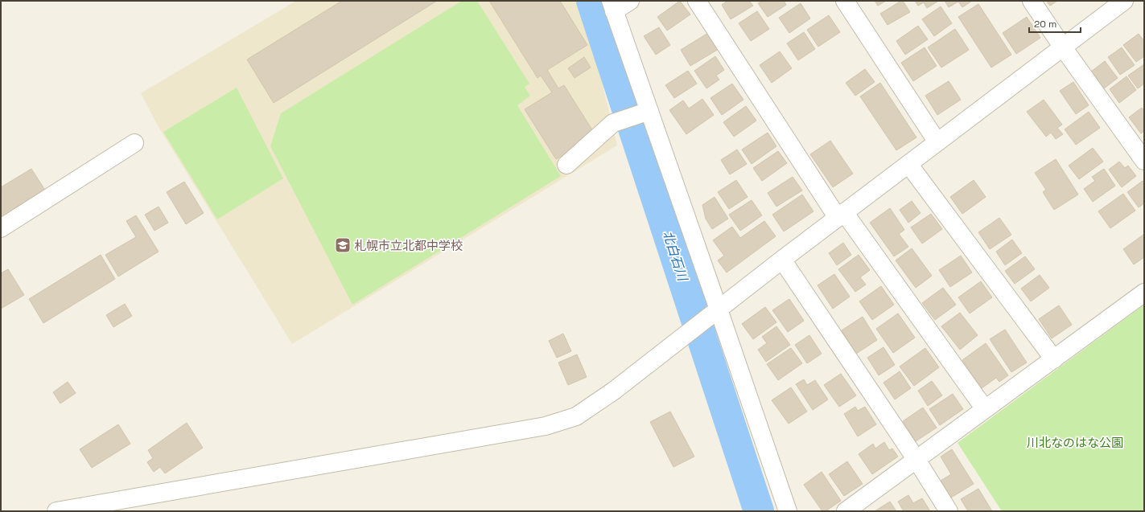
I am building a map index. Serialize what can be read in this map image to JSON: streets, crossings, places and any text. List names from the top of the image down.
{
  "water": ["北白石川"],
  "parks": ["川北なのはな公園"],
  "places": {
    "school or university": ["札幌市立北都中学校"]
  },
  "scale_bar": "20 m"
}
